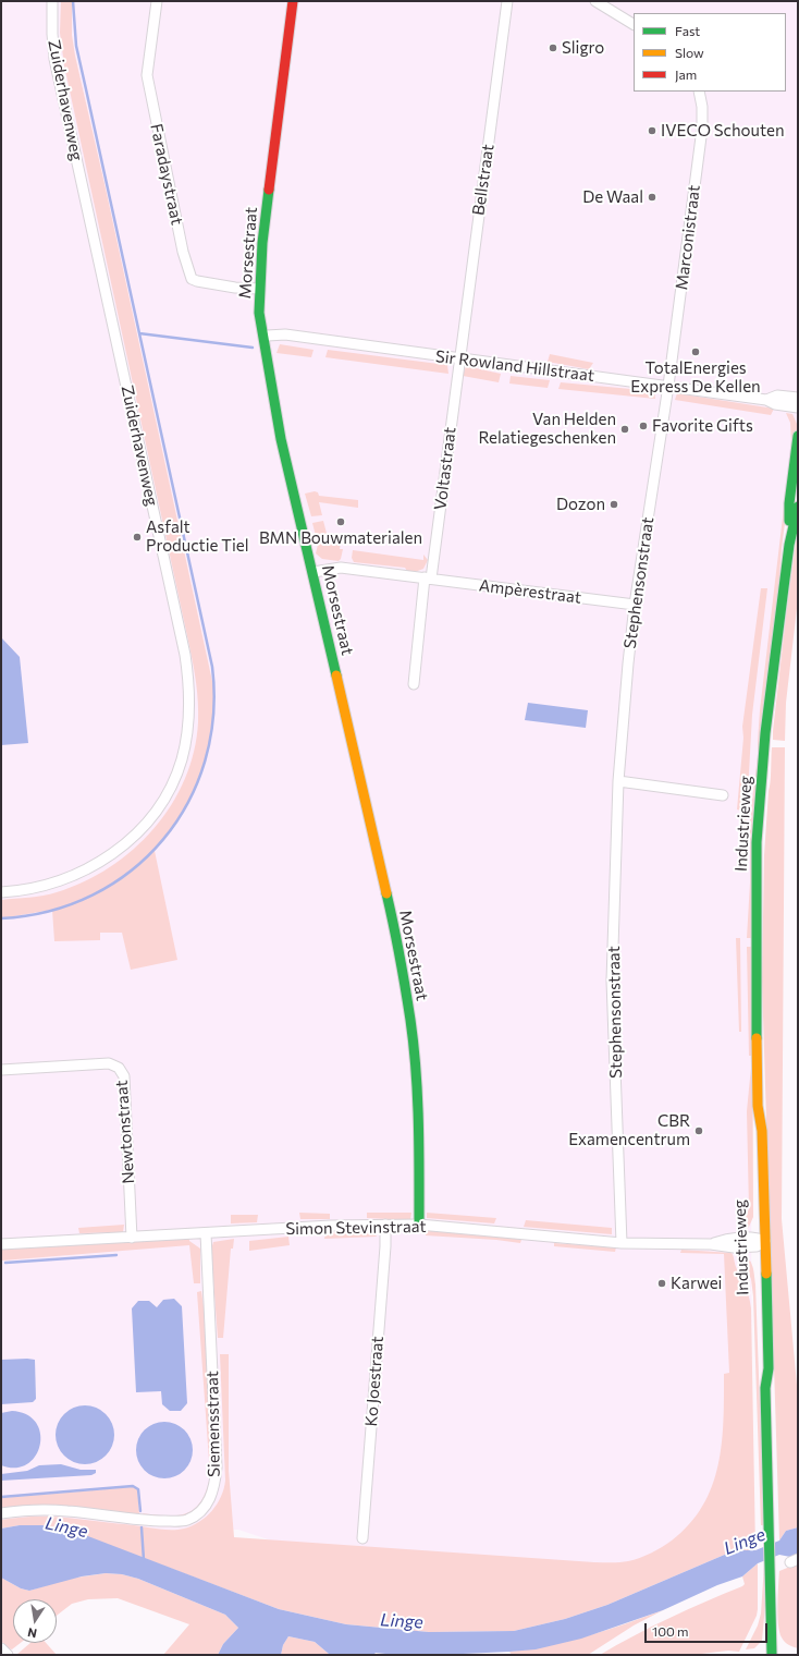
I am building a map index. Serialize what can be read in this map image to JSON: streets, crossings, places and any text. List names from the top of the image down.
{
  "streets": {
    "main road": ["Morsestraat", "Industrieweg"],
    "street": [
      "Zuiderhavenweg",
      "Faradaystraat",
      "Bellstraat",
      "Marconistraat",
      "Sir Rowland Hillstraat",
      "Voltastraat",
      "Stephensonstraat",
      "Ampèrestraat",
      "Newtonstraat",
      "Simon Stevinstraat",
      "Ko Joestraat",
      "Siemensstraat"
    ]
  },
  "crossings": [
    ["Faradaystraat", "Morsestraat"],
    ["Bellstraat", "Sir Rowland Hillstraat"],
    ["Bellstraat", "Voltastraat"],
    ["Marconistraat", "Sir Rowland Hillstraat"],
    ["Marconistraat", "Stephensonstraat"],
    ["Morsestraat", "Sir Rowland Hillstraat"],
    ["Morsestraat", "Ampèrestraat"],
    ["Morsestraat", "Simon Stevinstraat"],
    ["Sir Rowland Hillstraat", "Voltastraat"],
    ["Sir Rowland Hillstraat", "Stephensonstraat"],
    ["Voltastraat", "Ampèrestraat"],
    ["Stephensonstraat", "Ampèrestraat"],
    ["Stephensonstraat", "Simon Stevinstraat"],
    ["Industrieweg", "Simon Stevinstraat"],
    ["Newtonstraat", "Simon Stevinstraat"],
    ["Simon Stevinstraat", "Ko Joestraat"],
    ["Simon Stevinstraat", "Siemensstraat"]
  ],
  "water": ["Linge"],
  "places": [
    "Sligro",
    "IVECO Schouten",
    "De Waal",
    "TotalEnergies Express De Kellen",
    "Favorite Gifts",
    "Van Helden Relatiegeschenken",
    "Dozon",
    "BMN Bouwmaterialen",
    "Asfalt Productie Tiel",
    "CBR Examencentrum",
    "Karwei"
  ],
  "legend": ["Fast", "Slow", "Jam"],
  "scale_bar": "100 m",
  "north": "bottom"
}
